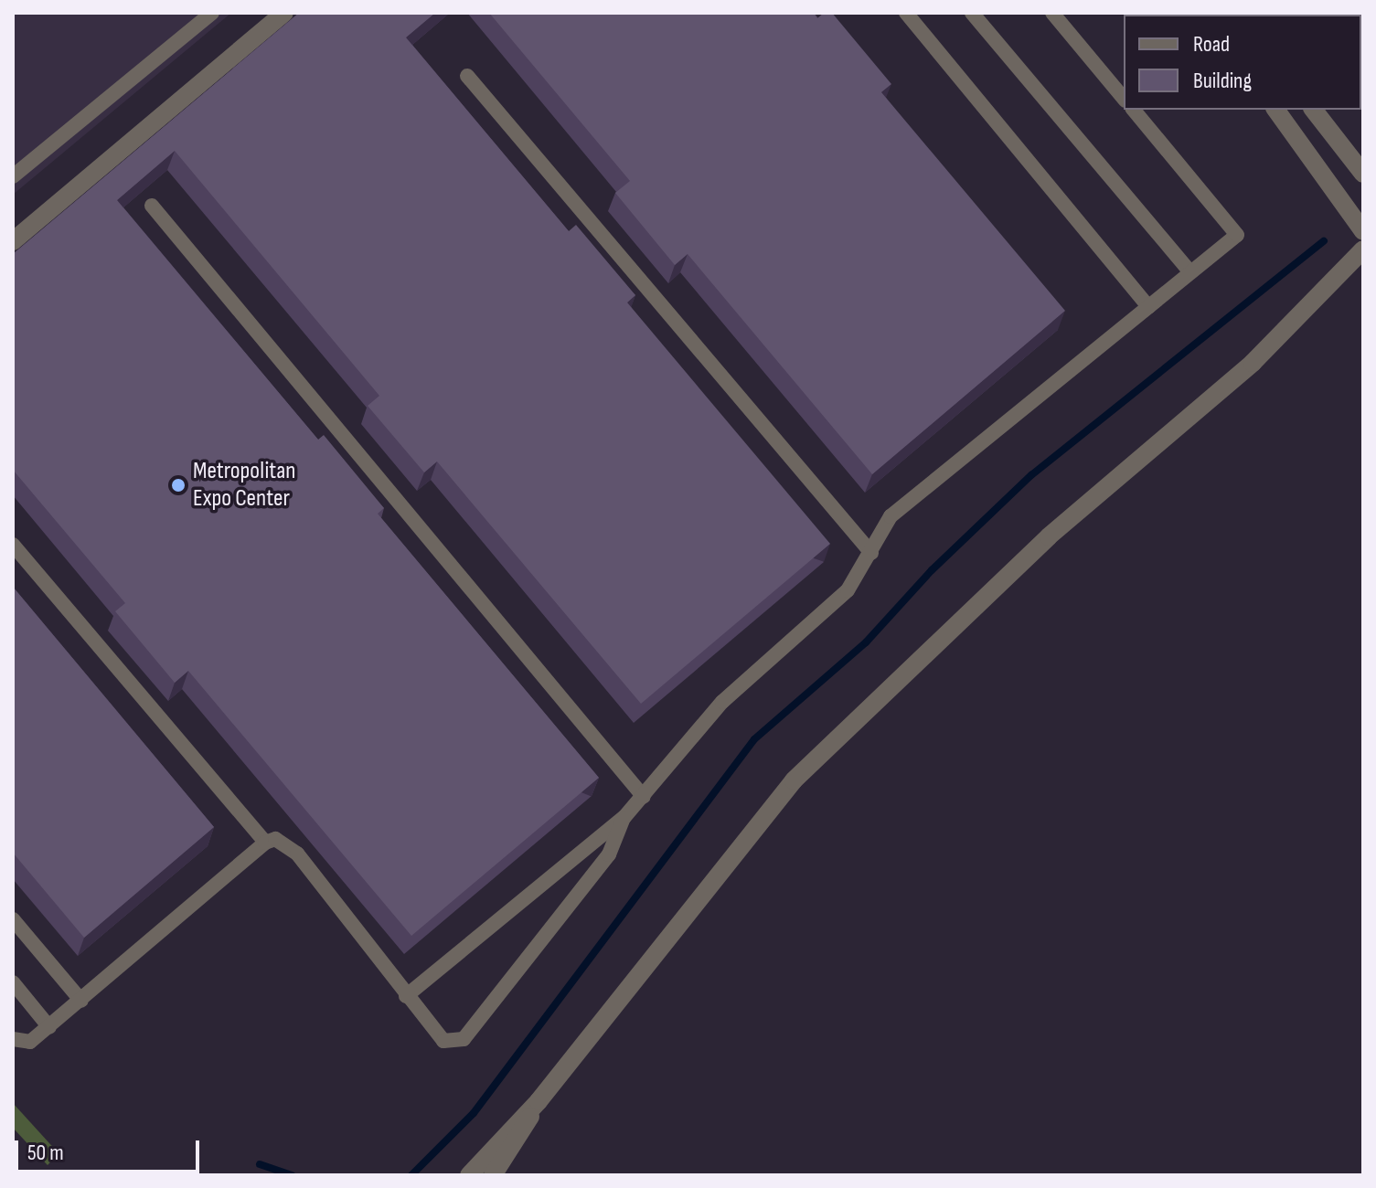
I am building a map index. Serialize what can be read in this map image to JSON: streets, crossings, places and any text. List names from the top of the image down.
{
  "places": ["Metropolitan Expo Center"],
  "legend": ["Road", "Building"],
  "scale_bar": "50 m"
}
